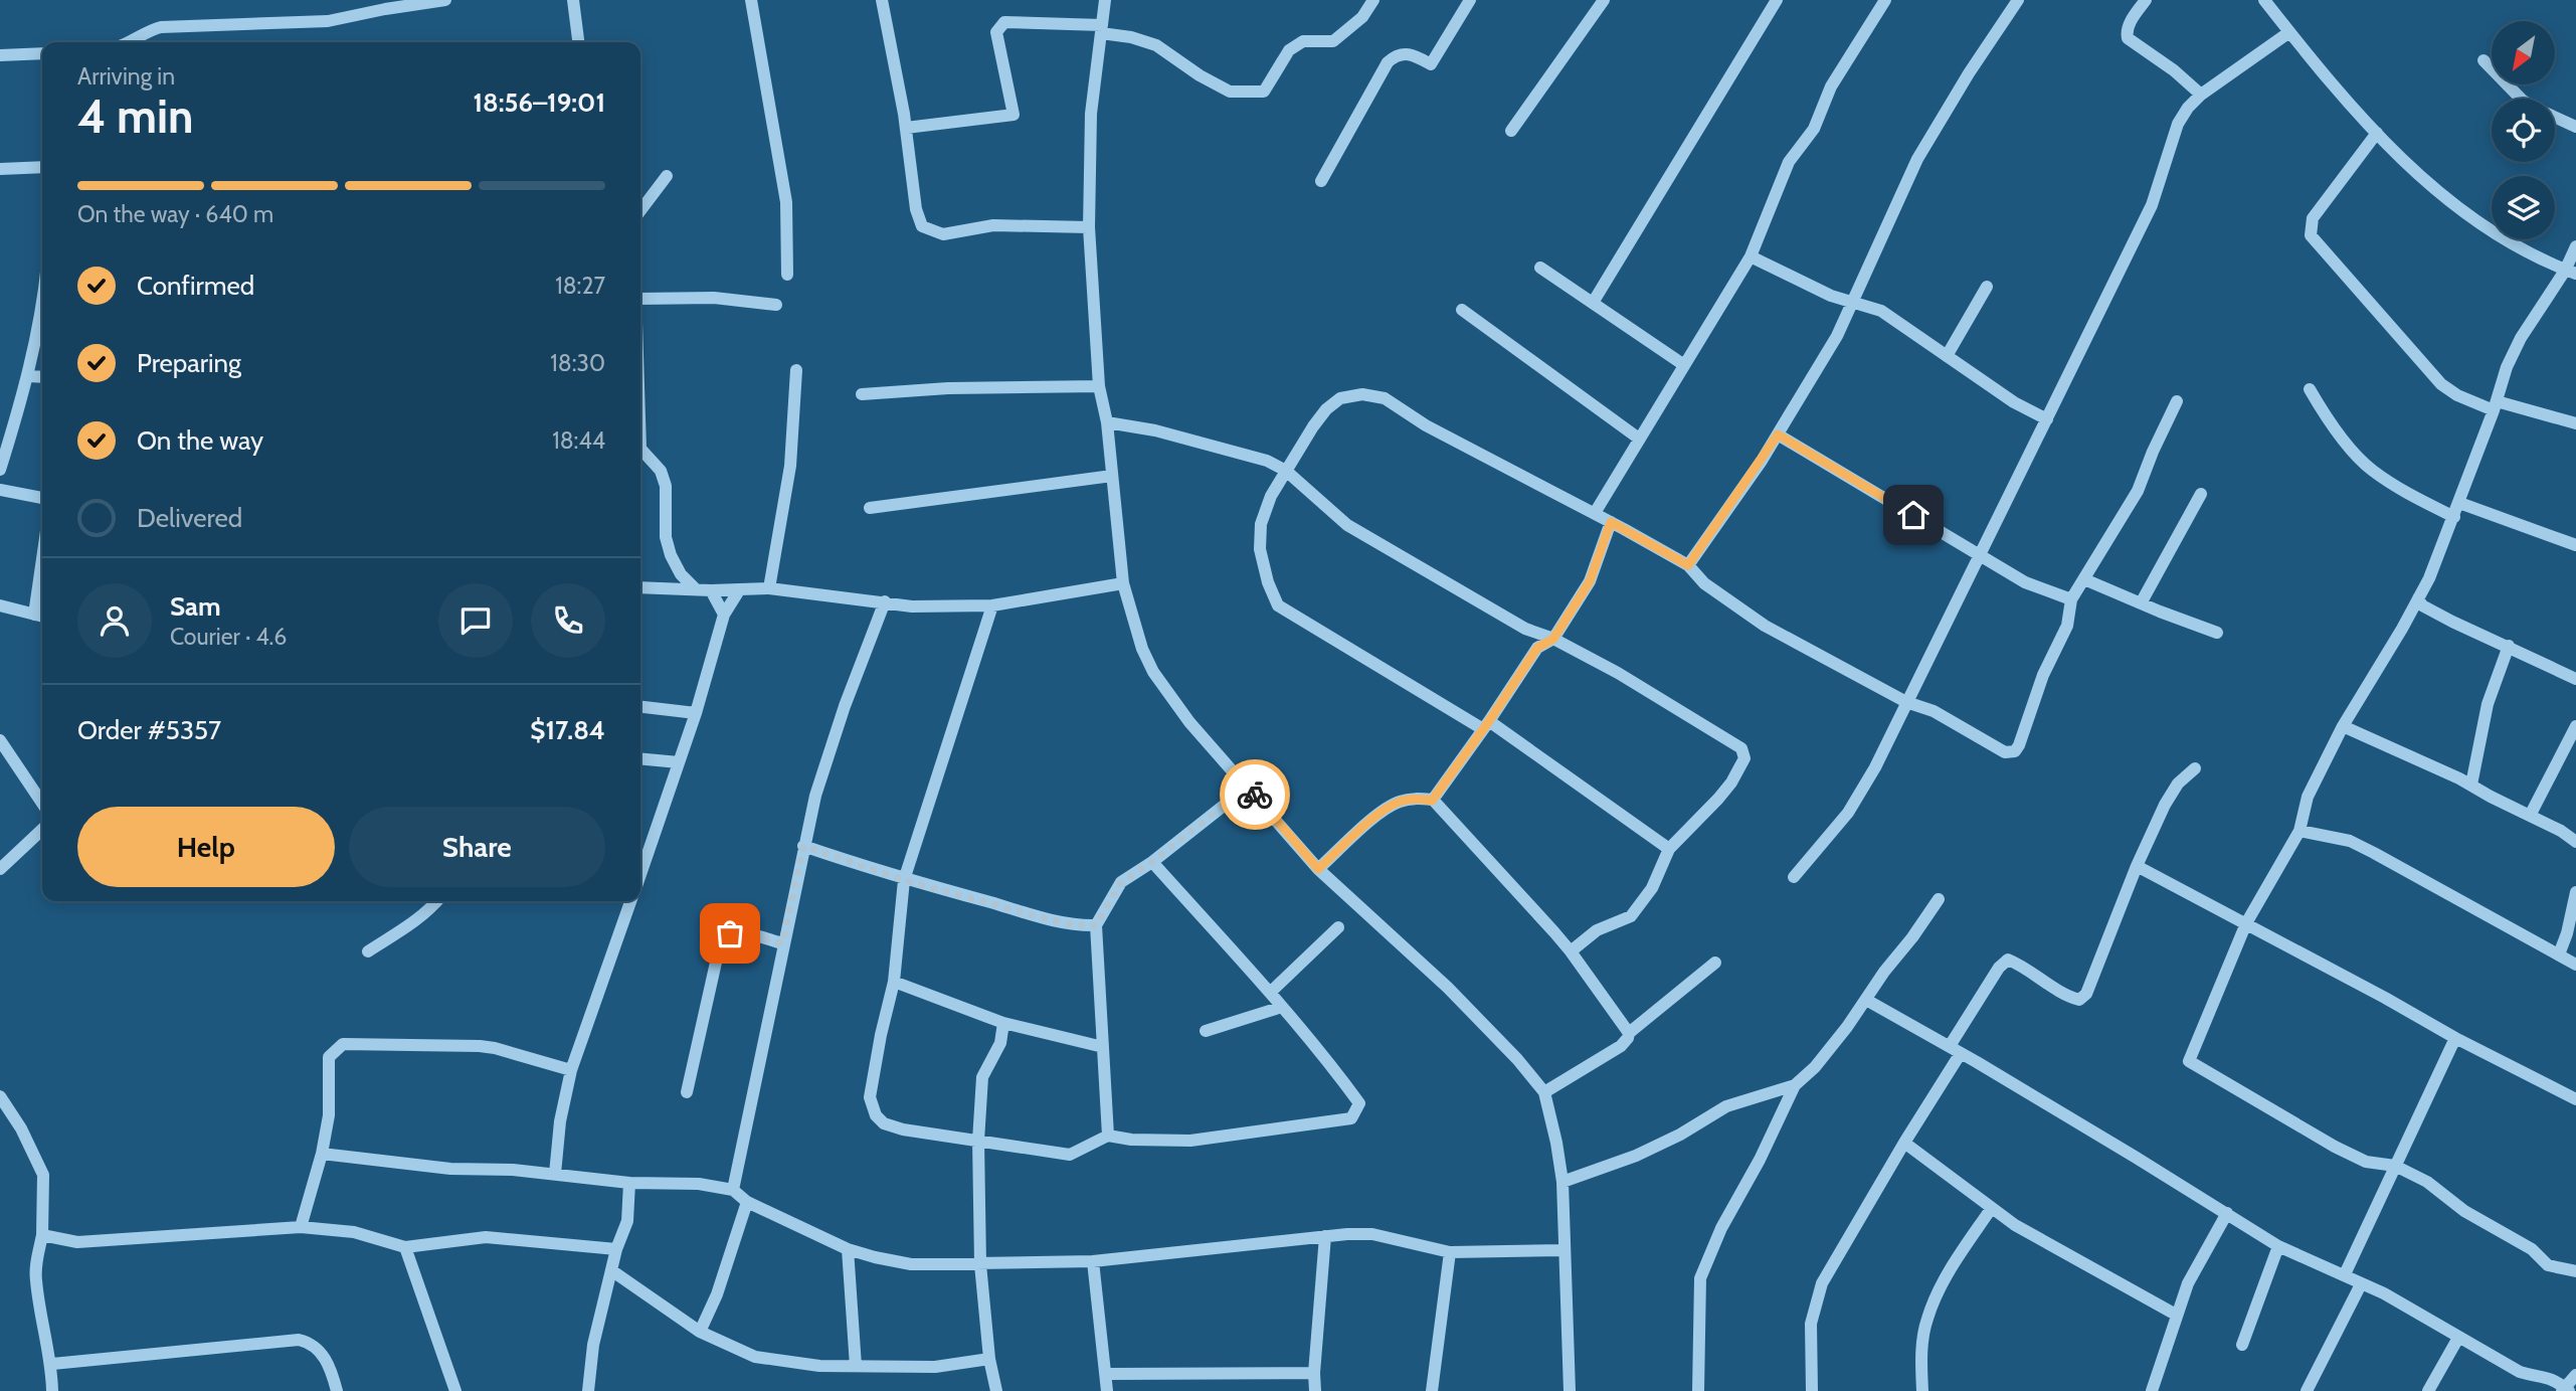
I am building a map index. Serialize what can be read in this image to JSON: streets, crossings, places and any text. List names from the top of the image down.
{
  "north": "bottom left",
  "page": {
    "heading": ["4 min", "Arriving in", "18:56–19:01"],
    "panel": [
      "Sam",
      "Courier · 4.6",
      "Order #5357",
      "$17.84"
    ],
    "bar": "On the way · 640 m",
    "list": [
      ["Confirmed", "18:27"],
      ["Preparing", "18:30"],
      ["On the way", "18:44"],
      "Delivered"
    ],
    "buttons": ["Help", "Share"]
  }
}
